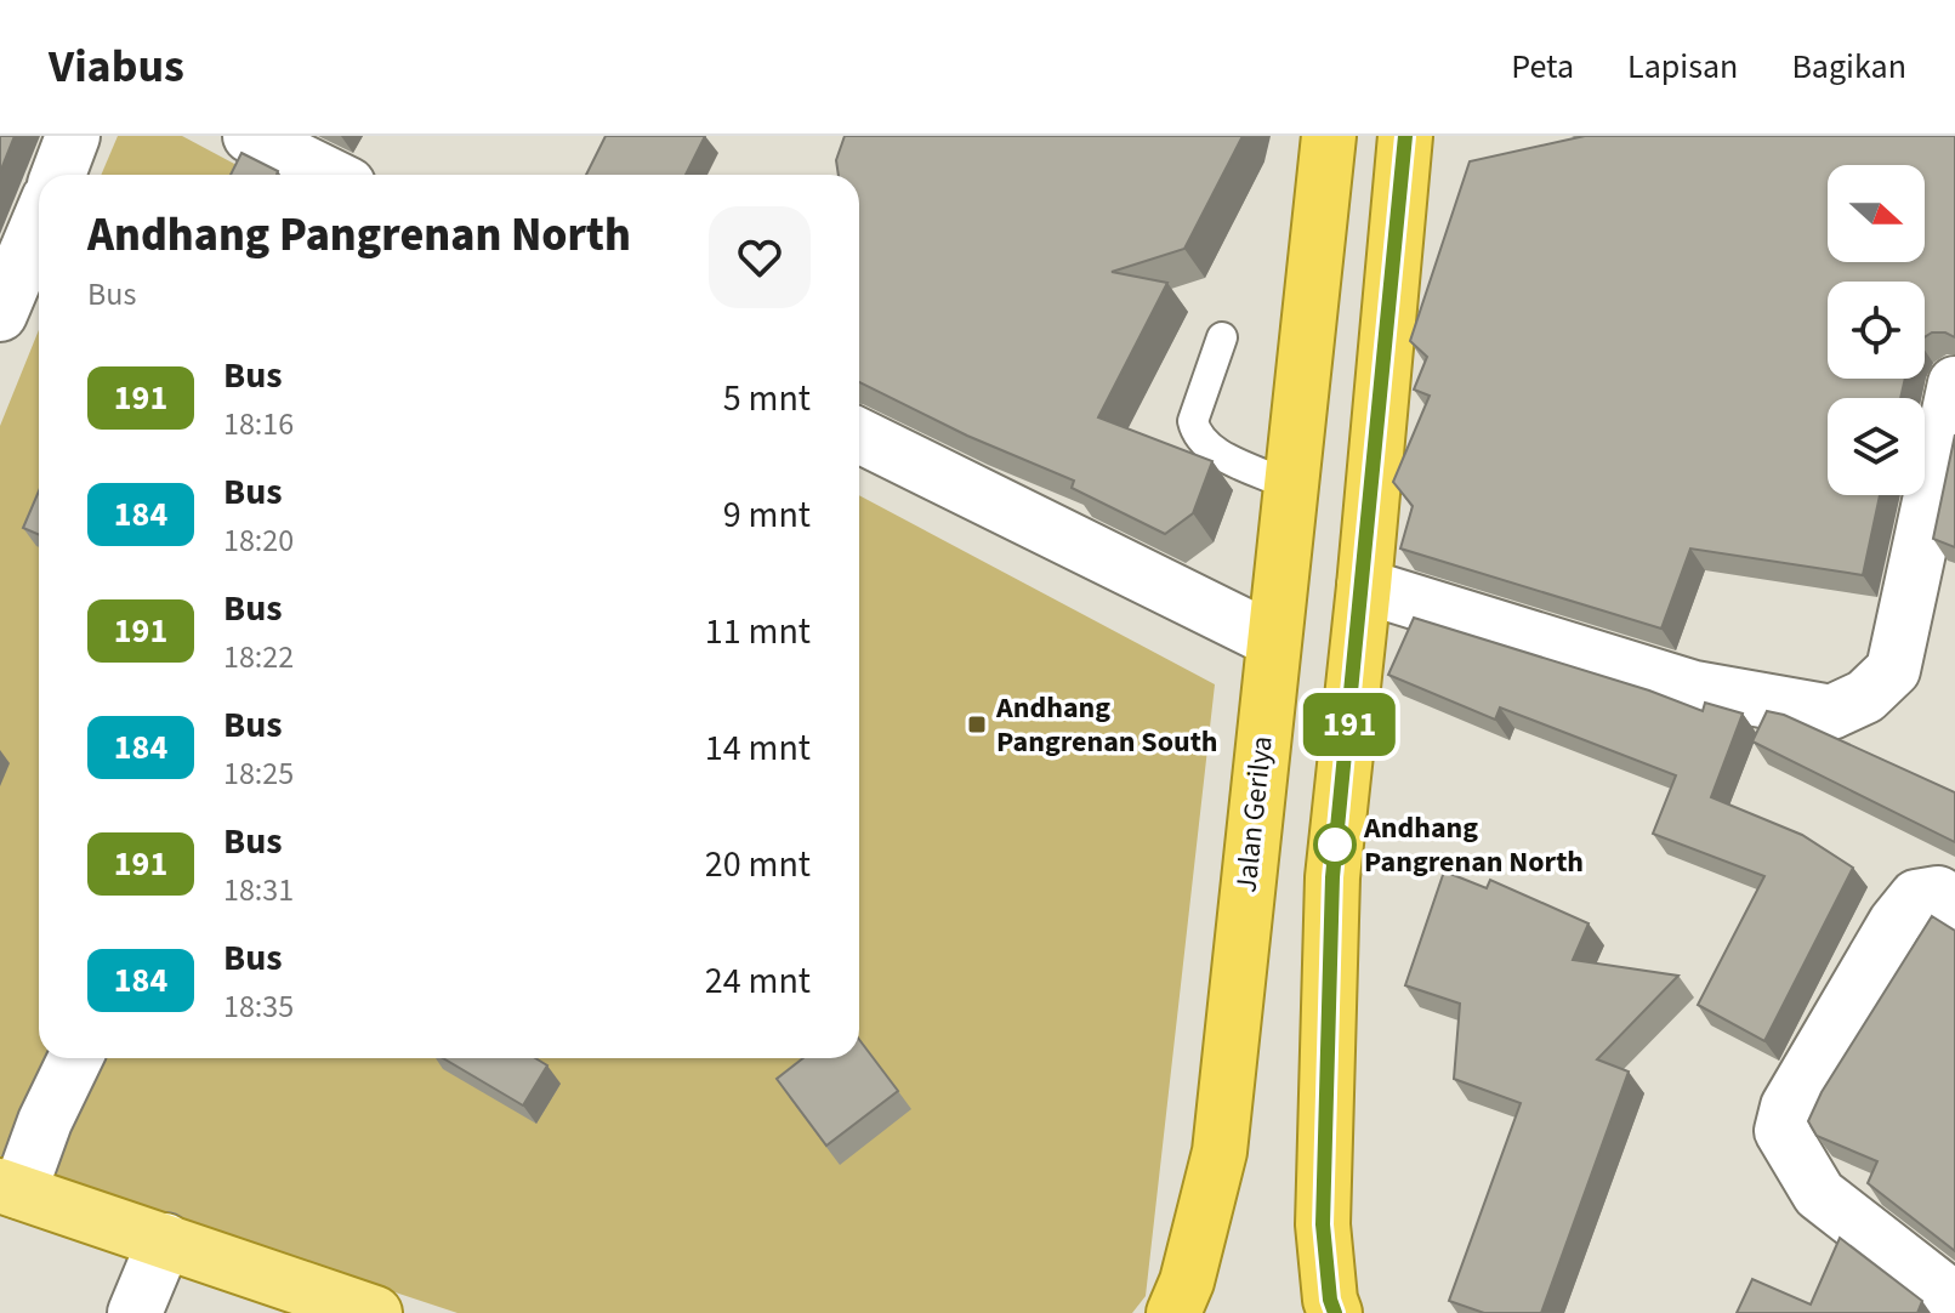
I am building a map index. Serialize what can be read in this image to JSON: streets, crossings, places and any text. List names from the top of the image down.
{
  "streets": {
    "highway": ["Jalan Gerilya"]
  },
  "places": {
    "transit": ["Andhang Pangrenan South"],
    "other": ["Andhang Pangrenan North"]
  },
  "lines": ["bus line 191"],
  "north": "right",
  "page": {
    "header": "Viabus",
    "nav": ["Peta", "Lapisan", "Bagikan"],
    "on_map": "191",
    "heading": ["Andhang Pangrenan North", "Bus"],
    "list": [
      {
        "mark": "191",
        "name": "Bus",
        "note": "18:16",
        "value": "5 mnt"
      },
      {
        "mark": "184",
        "name": "Bus",
        "note": "18:20",
        "value": "9 mnt"
      },
      {
        "mark": "191",
        "name": "Bus",
        "note": "18:22",
        "value": "11 mnt"
      },
      {
        "mark": "184",
        "name": "Bus",
        "note": "18:25",
        "value": "14 mnt"
      },
      {
        "mark": "191",
        "name": "Bus",
        "note": "18:31",
        "value": "20 mnt"
      },
      {
        "mark": "184",
        "name": "Bus",
        "note": "18:35",
        "value": "24 mnt"
      }
    ]
  }
}
